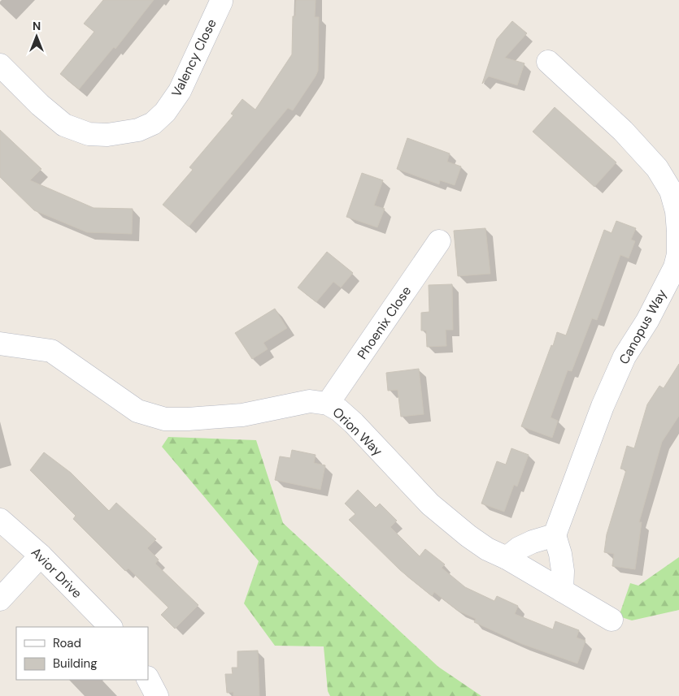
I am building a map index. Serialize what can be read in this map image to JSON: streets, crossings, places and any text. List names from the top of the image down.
{
  "streets": {
    "street": [
      "Valency Close",
      "Phoenix Close",
      "Canopus Way",
      "Orion Way",
      "Avior Drive"
    ]
  },
  "crossings": [
    ["Phoenix Close", "Orion Way"]
  ],
  "legend": ["Road", "Building"],
  "north": "top"
}
